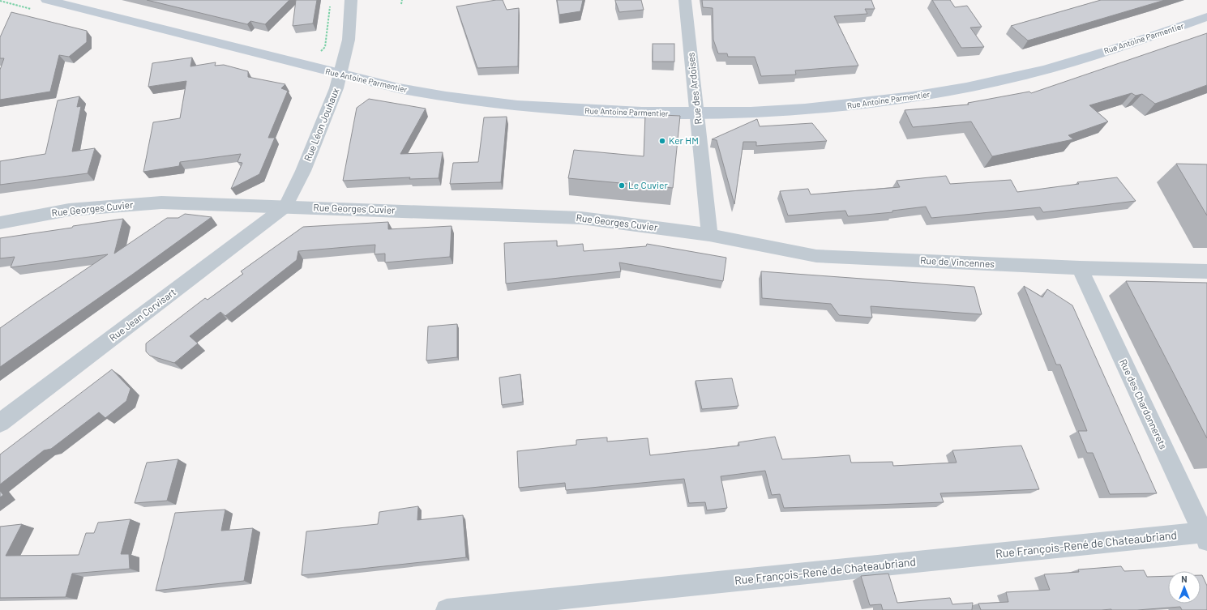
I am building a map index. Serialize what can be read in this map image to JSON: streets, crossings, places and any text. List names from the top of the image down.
{
  "streets": {
    "main road": ["Rue Antoine Parmentier"],
    "street": [
      "Rue des Ardoises",
      "Rue Léon Jouhaux",
      "Rue Georges Cuvier",
      "Rue de Vincennes",
      "Rue Jean Corvisart",
      "Rue des Chardonnerets",
      "Rue François-René de Chateaubriand"
    ]
  },
  "crossings": [
    ["Rue Antoine Parmentier", "Rue des Ardoises"],
    ["Rue Antoine Parmentier", "Rue Léon Jouhaux"],
    ["Rue des Ardoises", "Rue Georges Cuvier"],
    ["Rue des Ardoises", "Rue de Vincennes"],
    ["Rue Léon Jouhaux", "Rue Georges Cuvier"],
    ["Rue Léon Jouhaux", "Rue Jean Corvisart"],
    ["Rue Georges Cuvier", "Rue de Vincennes"],
    ["Rue Georges Cuvier", "Rue Jean Corvisart"],
    ["Rue de Vincennes", "Rue des Chardonnerets"],
    ["Rue des Chardonnerets", "Rue François-René de Chateaubriand"]
  ],
  "places": ["Ker HM", "Le Cuvier"],
  "north": "top"
}
